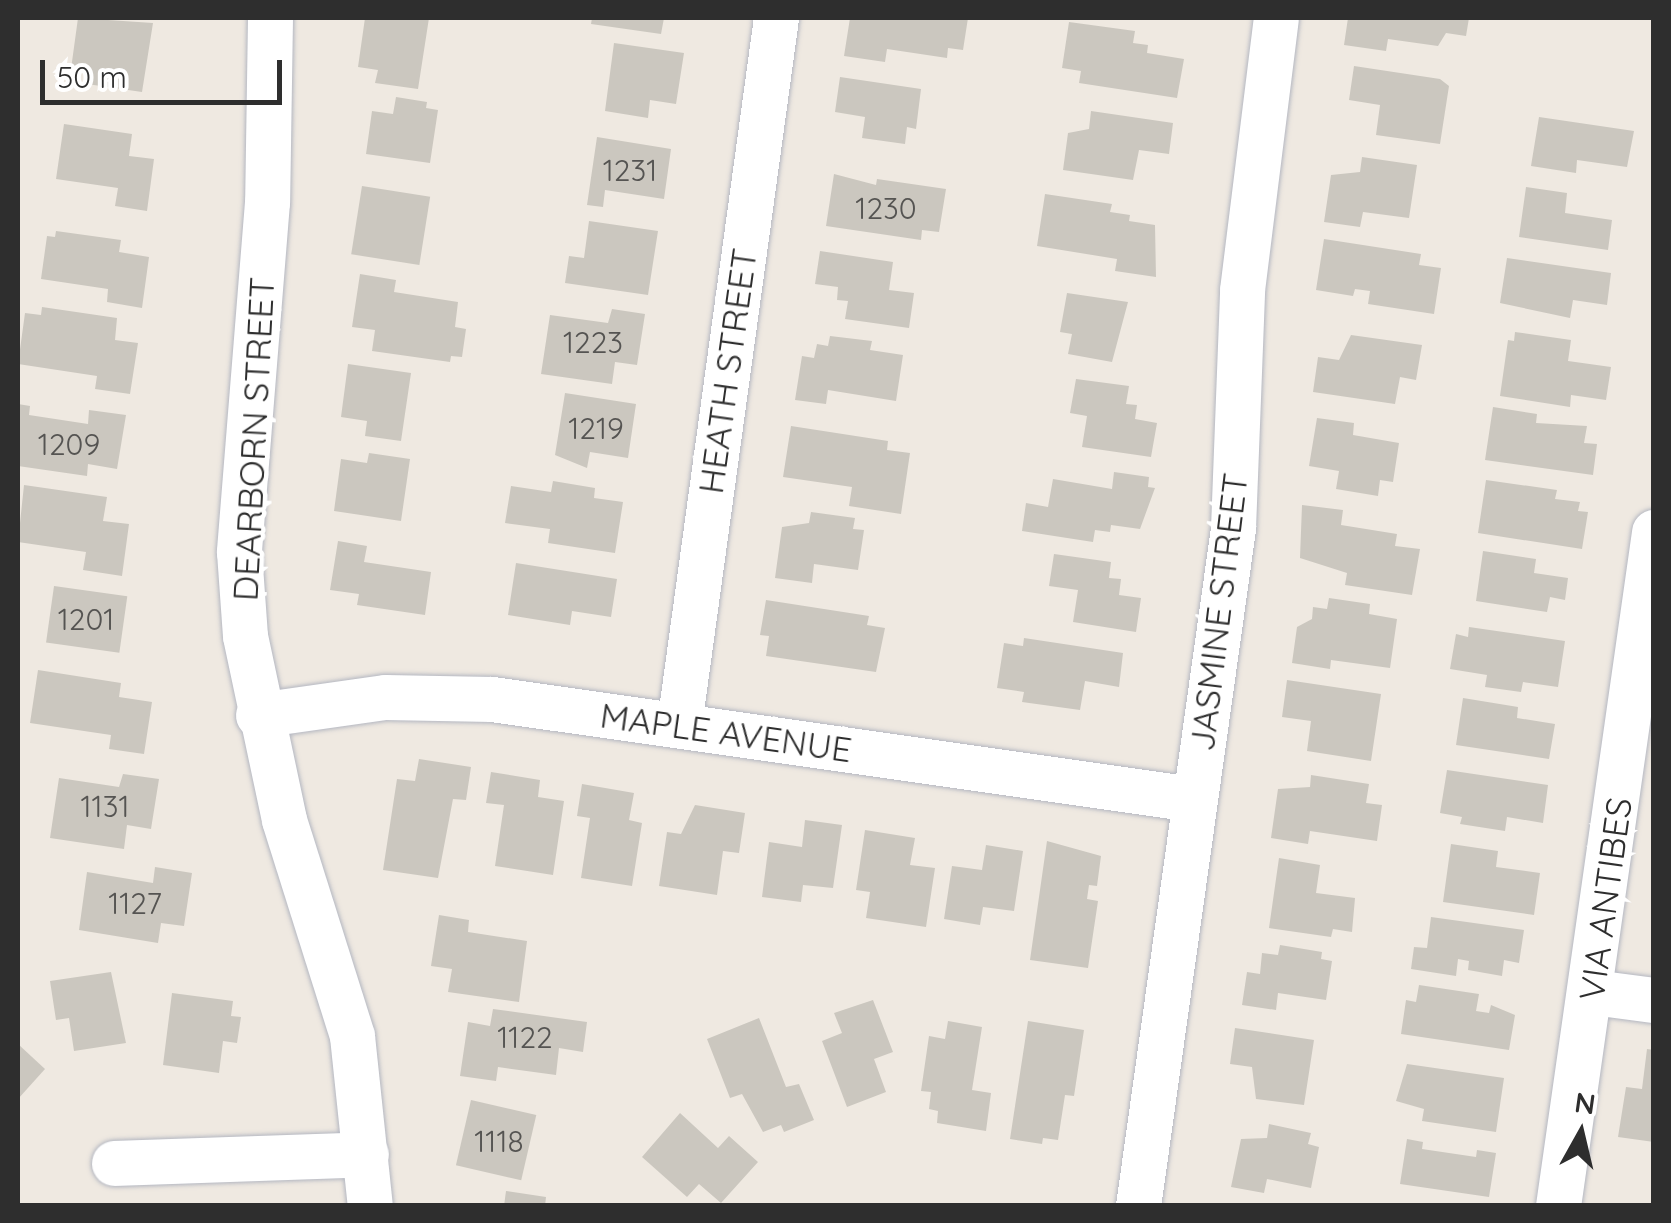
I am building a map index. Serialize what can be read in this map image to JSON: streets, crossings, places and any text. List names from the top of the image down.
{
  "streets": {
    "street": [
      "HEATH STREET",
      "DEARBORN STREET",
      "JASMINE STREET",
      "MAPLE AVENUE",
      "VIA ANTIBES"
    ]
  },
  "crossings": [
    ["HEATH STREET", "MAPLE AVENUE"],
    ["DEARBORN STREET", "MAPLE AVENUE"],
    ["JASMINE STREET", "MAPLE AVENUE"]
  ],
  "house_numbers": [
    "1231",
    "1230",
    "1223",
    "1219",
    "1209",
    "1201",
    "1131",
    "1127",
    "1122",
    "1118"
  ],
  "scale_bar": "50 m",
  "north": "top"
}
